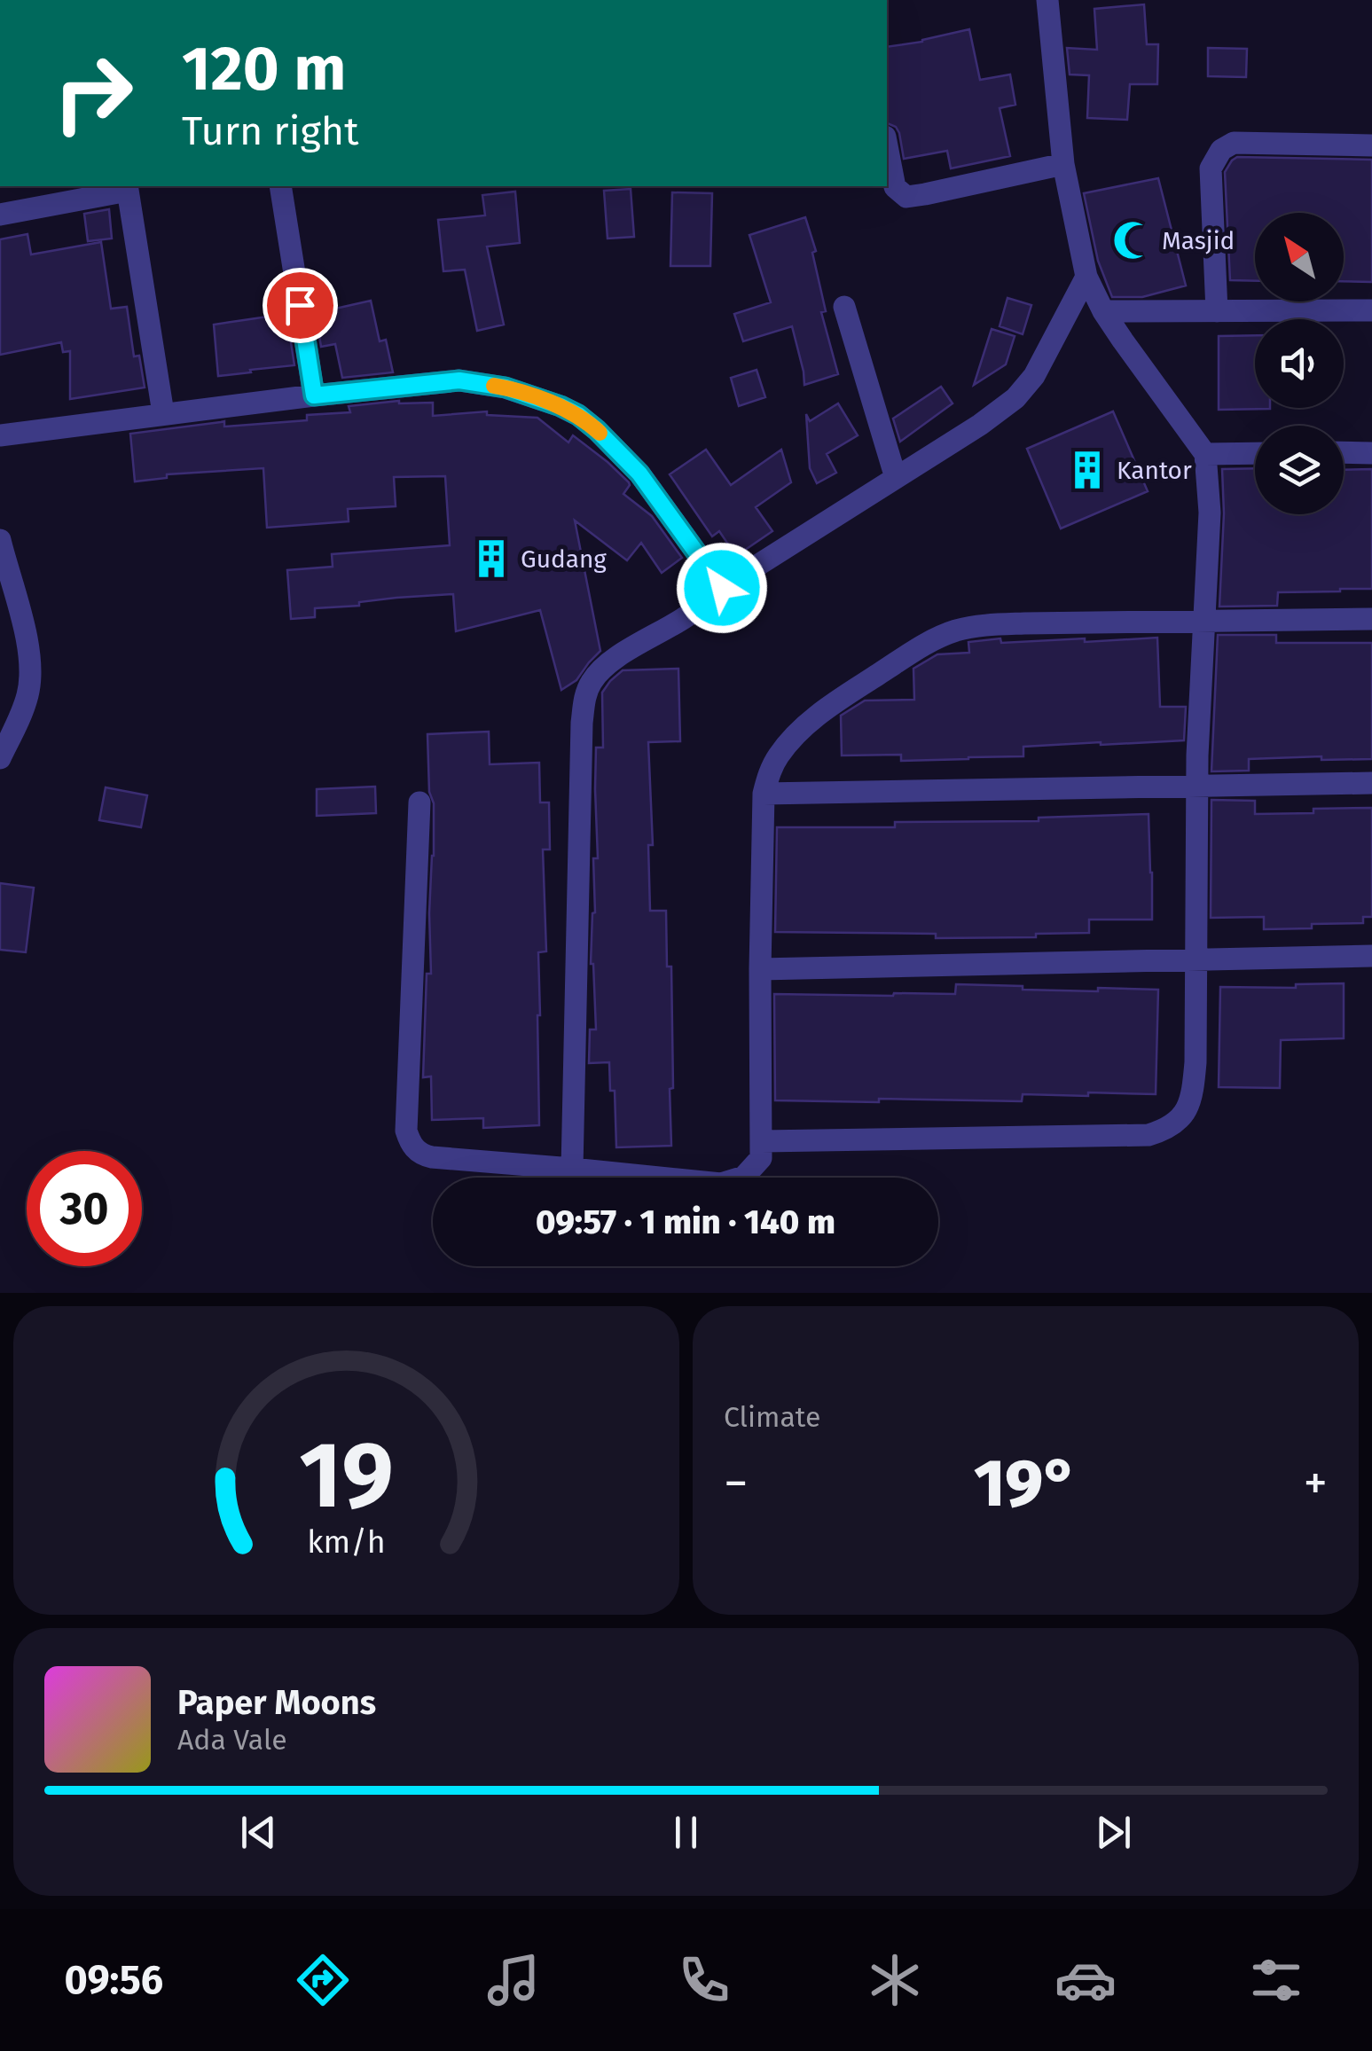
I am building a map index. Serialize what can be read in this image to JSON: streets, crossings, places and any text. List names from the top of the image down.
{
  "places": {
    "mosque": ["Masjid"],
    "building": ["Kantor", "Gudang"]
  },
  "north": "top left",
  "page": {
    "turn": ["120 m", "Turn right"],
    "limit": "30",
    "trip": "09:57 · 1 min · 140 m",
    "tile": "Climate",
    "heat": ["−", "19°", "+"],
    "song": ["Paper Moons", "Ada Vale"],
    "tabs": "09:56",
    "gauge": ["19", "km/h"]
  }
}
